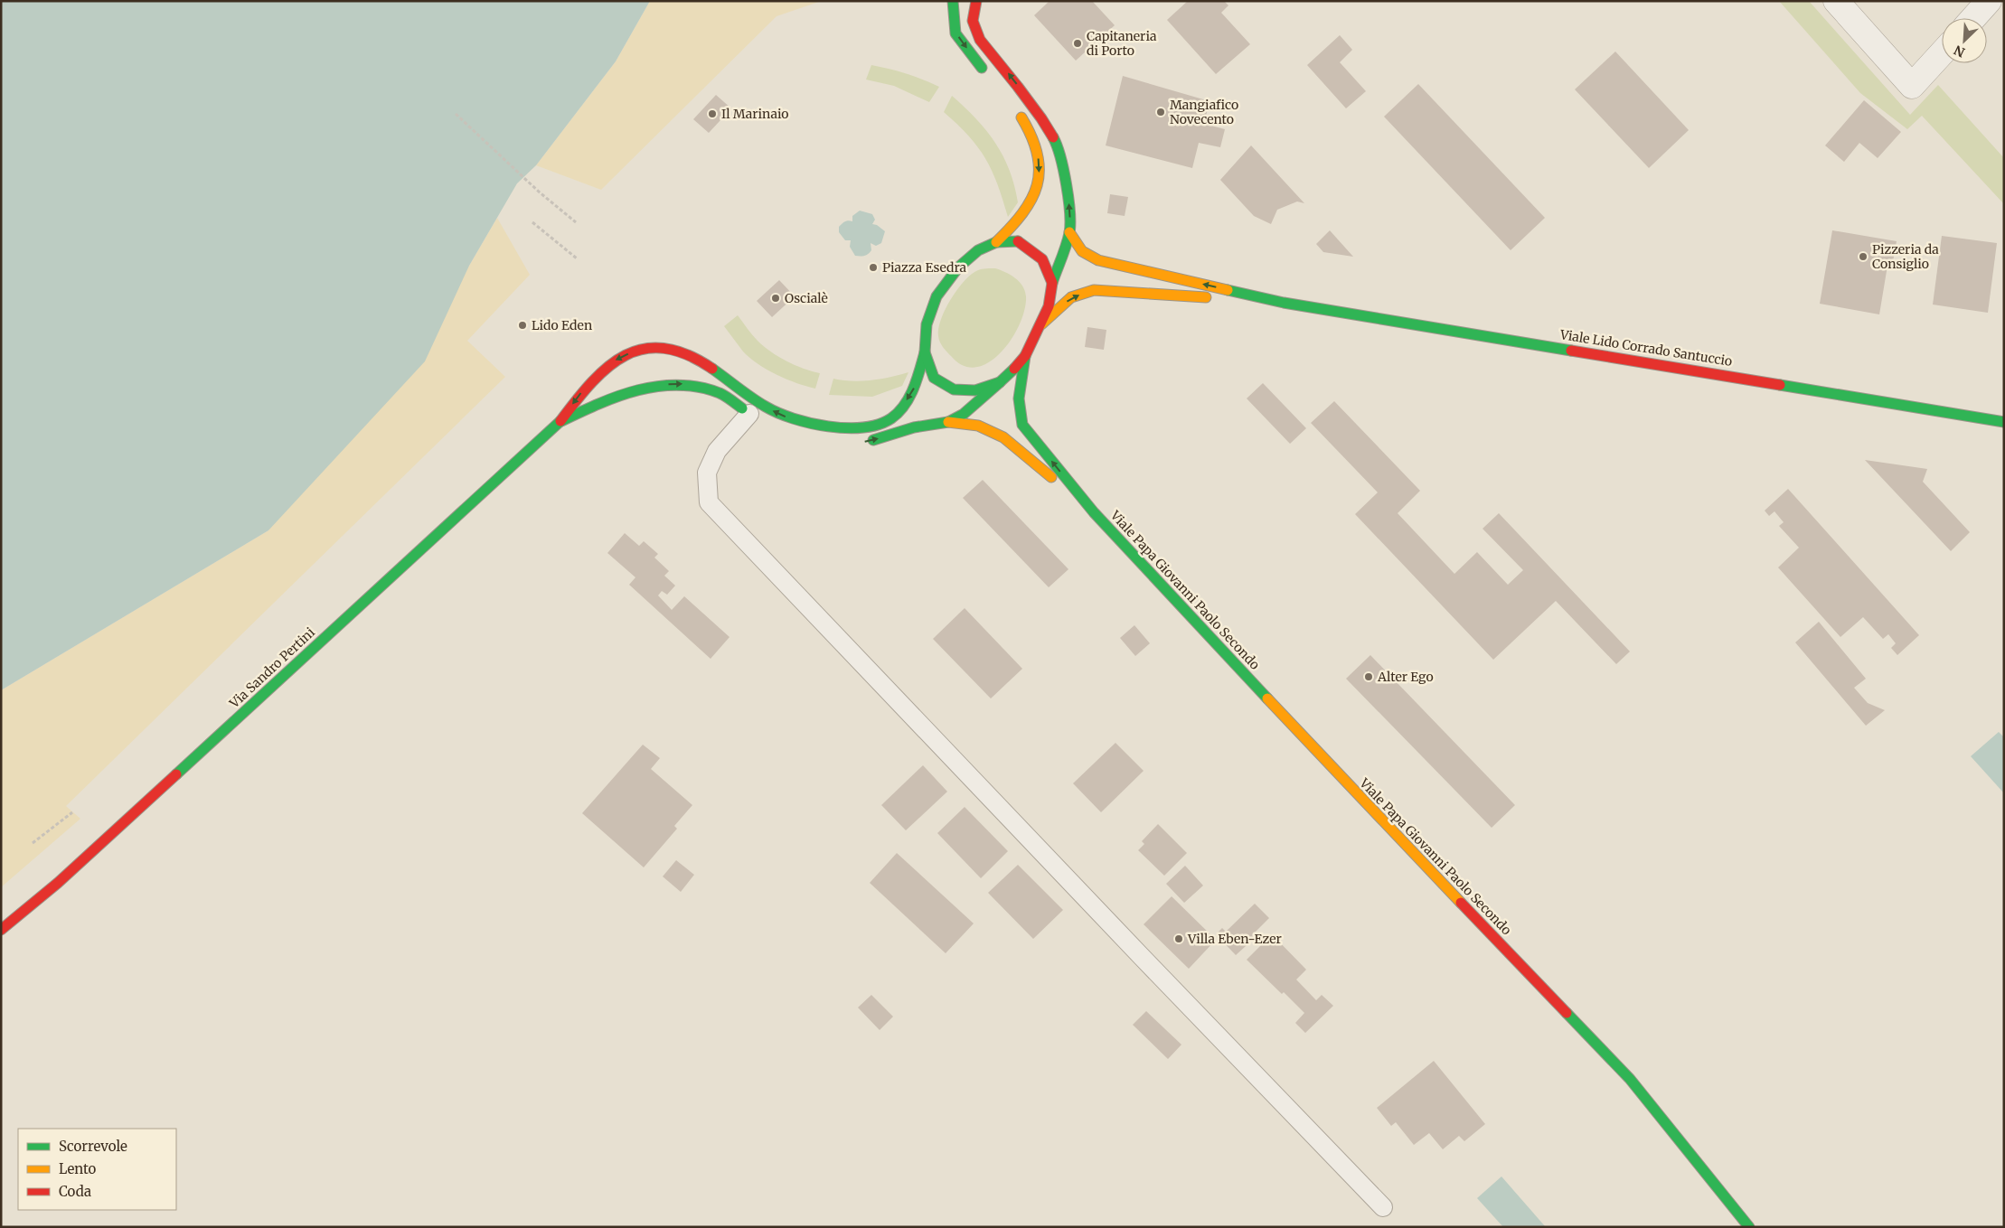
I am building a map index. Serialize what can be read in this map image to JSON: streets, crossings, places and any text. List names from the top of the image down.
{
  "streets": {
    "street": ["Viale Lido Corrado Santuccio", "Viale Papa Giovanni Paolo Secondo", "Via Sandro Pertini"]
  },
  "places": [
    "Capitaneria di Porto",
    "Mangiafico Novecento",
    "Il Marinaio",
    "Pizzeria da Consiglio",
    "Piazza Esedra",
    "Oscialè",
    "Lido Eden",
    "Alter Ego",
    "Villa Eben-Ezer"
  ],
  "legend": ["Scorrevole", "Lento", "Coda"],
  "north": "bottom left"
}
